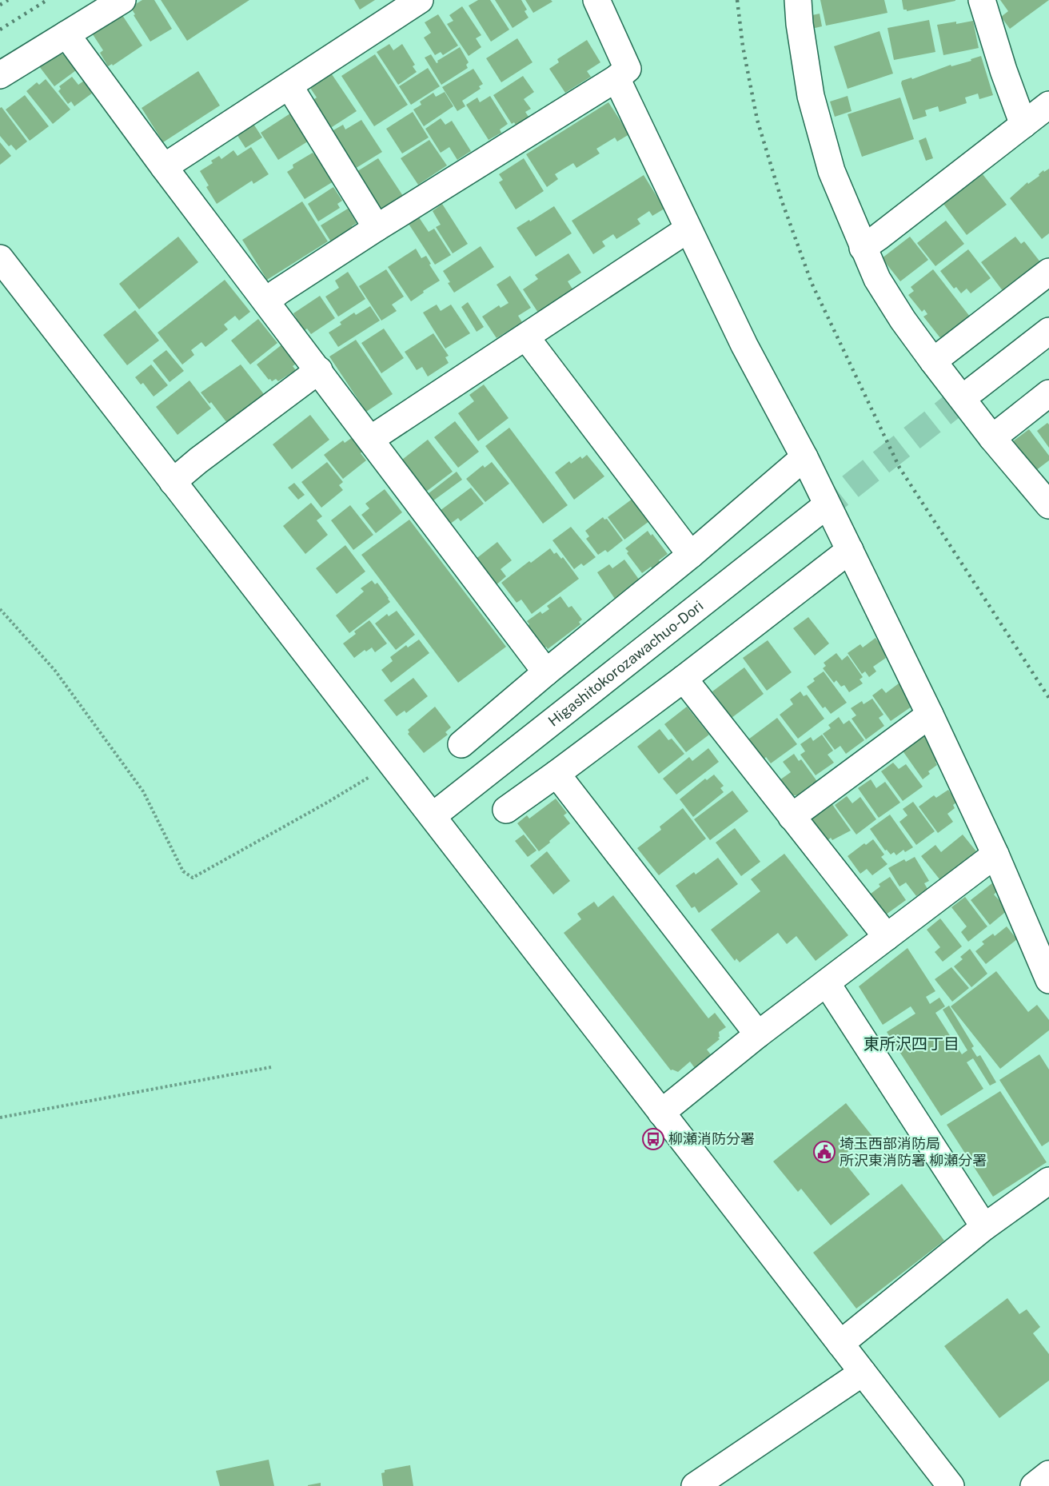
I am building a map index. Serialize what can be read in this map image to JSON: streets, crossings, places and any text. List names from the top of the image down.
{
  "streets": {
    "street": ["Higashitokorozawachuo-Dori"]
  },
  "districts": ["東所沢四丁目"],
  "places": {
    "bus stop": ["柳瀬消防分署"],
    "public building": ["埼玉西部消防局 所沢東消防署 柳瀬分署"]
  }
}
